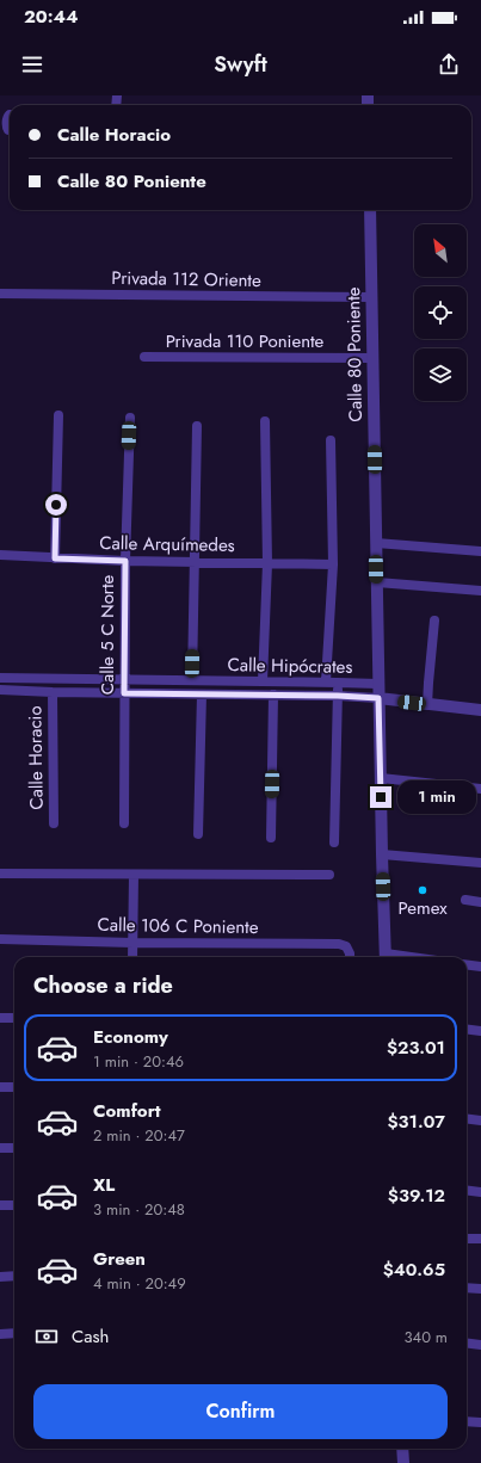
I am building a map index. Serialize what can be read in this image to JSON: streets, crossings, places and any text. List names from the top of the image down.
{
  "streets": {
    "street": [
      "Privada 112 Oriente",
      "Privada 110 Poniente",
      "Calle 80 Poniente",
      "Calle Arquímedes",
      "Calle 5 C Norte",
      "Calle Hipócrates",
      "Calle Horacio",
      "Calle 106 C Poniente"
    ]
  },
  "crossings": [
    ["Privada 112 Oriente", "Calle 80 Poniente"],
    ["Privada 110 Poniente", "Calle 80 Poniente"],
    ["Calle 80 Poniente", "Calle Hipócrates"],
    ["Calle Arquímedes", "Calle 5 C Norte"],
    ["Calle 5 C Norte", "Calle Hipócrates"],
    ["Calle Hipócrates", "Calle Horacio"]
  ],
  "places": ["Pemex"],
  "north": "top left",
  "page": {
    "status": "20:44",
    "header": "Swyft",
    "banner": ["Calle Horacio", "Calle 80 Poniente"],
    "bubble": "1 min",
    "heading": "Choose a ride",
    "list": [
      {
        "name": "Economy",
        "note": "1 min · 20:46",
        "value": "$23.01"
      },
      {
        "name": "Comfort",
        "note": "2 min · 20:47",
        "value": "$31.07"
      },
      {
        "name": "XL",
        "note": "3 min · 20:48",
        "value": "$39.12"
      },
      {
        "name": "Green",
        "note": "4 min · 20:49",
        "value": "$40.65"
      }
    ],
    "pay": ["Cash", "340 m"],
    "buttons": "Confirm"
  }
}
